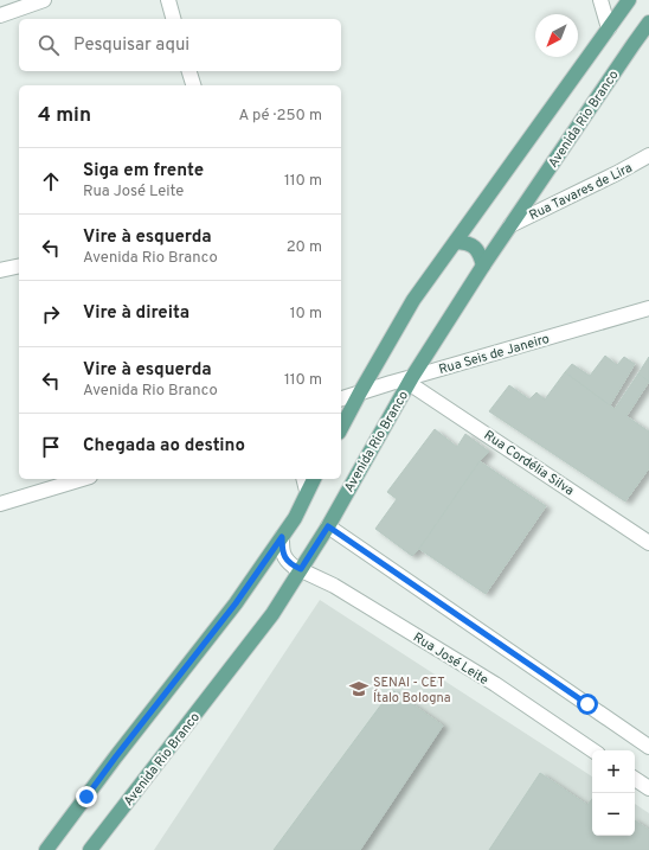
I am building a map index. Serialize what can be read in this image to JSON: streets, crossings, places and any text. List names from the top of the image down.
{
  "streets": {
    "main road": ["Avenida Rio Branco"],
    "street": [
      "Rua Tavares de Lira",
      "Rua Seis de Janeiro",
      "Rua Cordélia Silva",
      "Rua José Leite"
    ]
  },
  "crossings": [
    ["Avenida Rio Branco", "Rua Tavares de Lira"],
    ["Avenida Rio Branco", "Rua Seis de Janeiro"],
    ["Avenida Rio Branco", "Rua Cordélia Silva"],
    ["Avenida Rio Branco", "Rua José Leite"],
    ["Rua Seis de Janeiro", "Rua Cordélia Silva"]
  ],
  "places": {
    "school or university": ["SENAI - CET Ítalo Bologna"]
  },
  "north": "bottom left",
  "page": {
    "search": "Pesquisar aqui",
    "heading": ["4 min", "A pé · 250 m"],
    "list": [
      ["Siga em frente", "Rua José Leite", "110 m"],
      ["Vire à esquerda", "Avenida Rio Branco", "20 m"],
      ["Vire à direita", "10 m"],
      ["Vire à esquerda", "Avenida Rio Branco", "110 m"],
      "Chegada ao destino"
    ],
    "map_buttons": ["+", "−"]
  }
}
